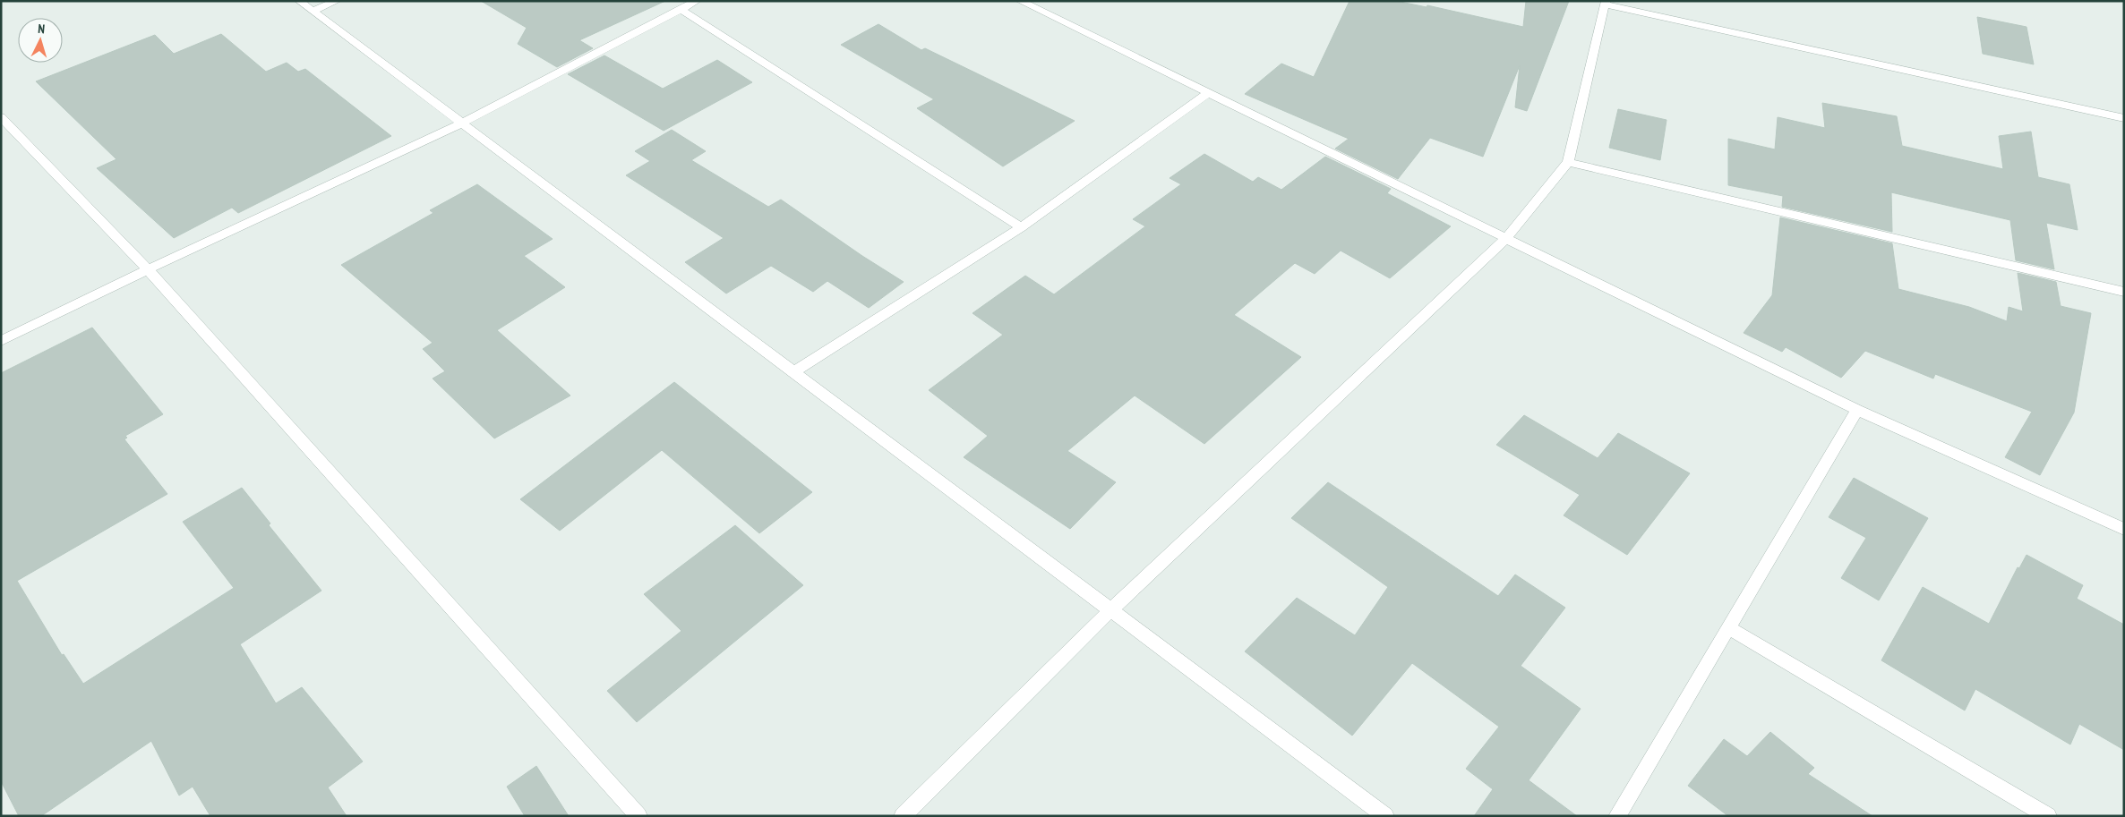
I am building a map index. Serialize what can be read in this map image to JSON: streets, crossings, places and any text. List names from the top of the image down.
{
  "north": "top"
}
